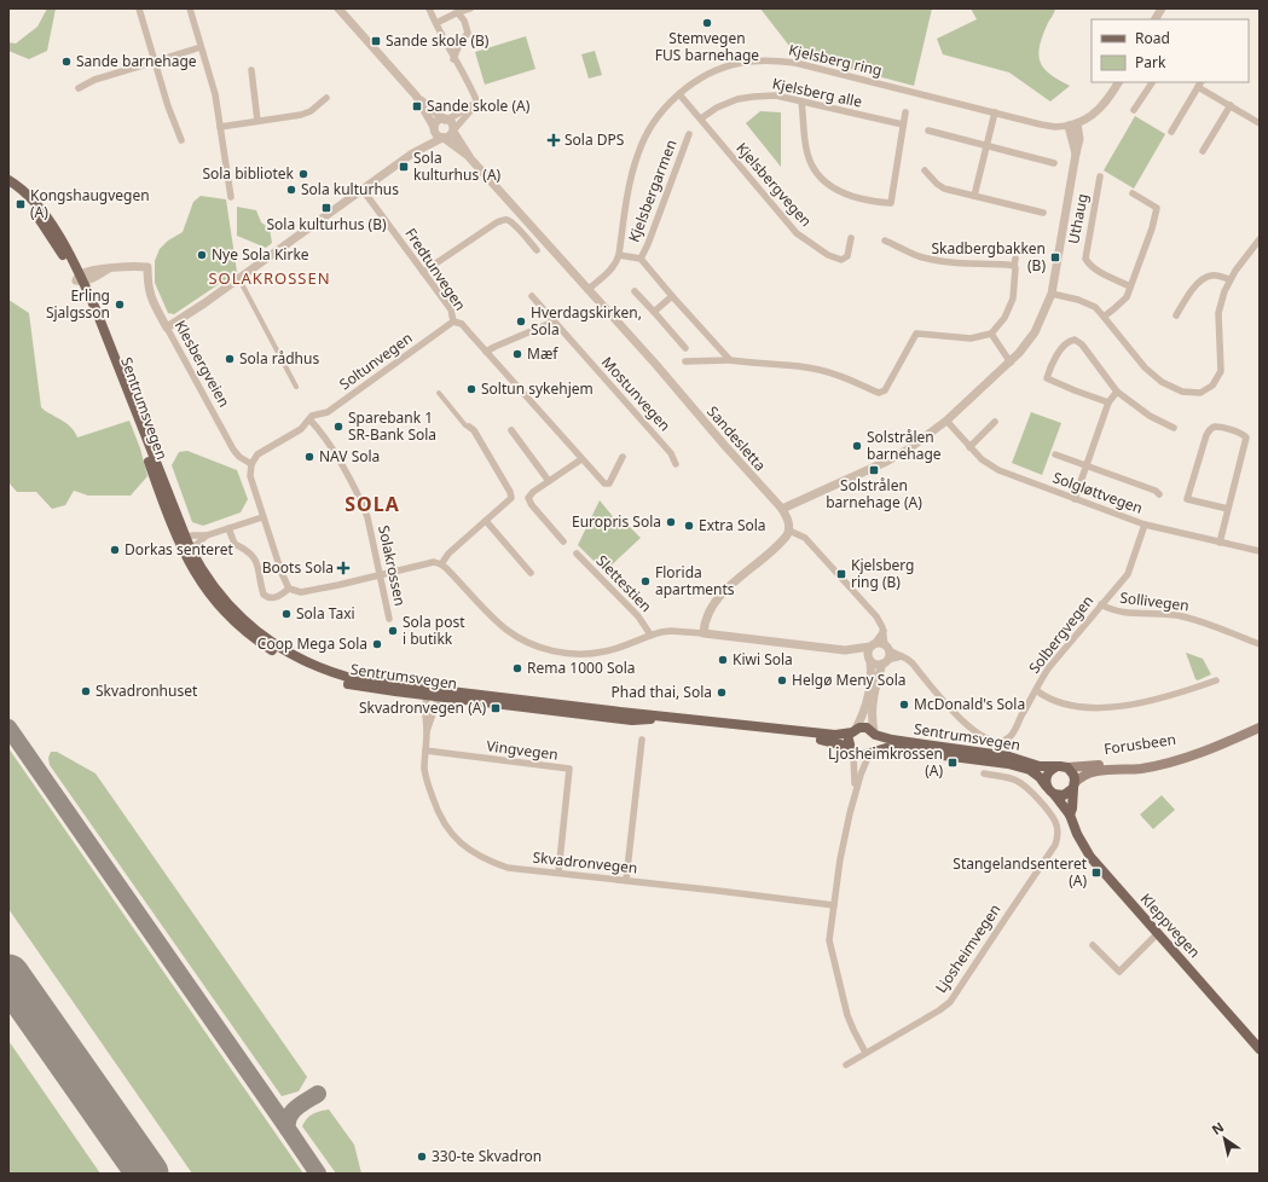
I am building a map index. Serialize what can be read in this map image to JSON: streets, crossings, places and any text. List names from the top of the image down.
{
  "streets": {
    "main road": ["Sentrumsvegen", "Forusbeen", "Kleppvegen"],
    "street": [
      "Kjelsberg ring",
      "Kjelsberg alle",
      "Kjelsbergvegen",
      "Kjelsbergarmen",
      "Uthaug",
      "Fredtunvegen",
      "Soltunvegen",
      "Klesbergveien",
      "Mostunvegen",
      "Sandesletta",
      "Solgløttvegen",
      "Solakrossen",
      "Slettestien",
      "Sollivegen",
      "Solbergvegen",
      "Vingvegen",
      "Skvadronvegen",
      "Ljosheimvegen"
    ]
  },
  "crossings": [
    ["Kjelsberg ring", "Kjelsbergvegen"],
    ["Kjelsberg ring", "Sandesletta"],
    ["Kjelsberg alle", "Kjelsbergvegen"],
    ["Fredtunvegen", "Soltunvegen"],
    ["Soltunvegen", "Solakrossen"],
    ["Klesbergveien", "Sentrumsvegen"],
    ["Sentrumsvegen", "Forusbeen"],
    ["Sentrumsvegen", "Skvadronvegen"],
    ["Sentrumsvegen", "Kleppvegen"],
    ["Solgløttvegen", "Solbergvegen"],
    ["Sollivegen", "Solbergvegen"],
    ["Forusbeen", "Kleppvegen"],
    ["Vingvegen", "Skvadronvegen"]
  ],
  "districts": ["SOLAKROSSEN", "SOLA"],
  "places": {
    "other": [
      "Stemvegen FUS barnehage",
      "Sande barnehage",
      "Sola bibliotek",
      "Sola kulturhus",
      "Nye Sola Kirke",
      "Erling Sjalgsson",
      "Hverdagskirken, Sola",
      "Mæf",
      "Sola rådhus",
      "Soltun sykehjem",
      "Sparebank 1 SR-Bank Sola",
      "Solstrålen barnehage",
      "NAV Sola",
      "Europris Sola",
      "Extra Sola",
      "Dorkas senteret",
      "Florida apartments",
      "Sola Taxi",
      "Sola post i butikk",
      "Coop Mega Sola",
      "Kiwi Sola",
      "Rema 1000 Sola",
      "Helgø Meny Sola",
      "Skvadronhuset",
      "Phad thai, Sola",
      "McDonald's Sola",
      "330-te Skvadron"
    ],
    "transit": [
      "Sande skole (B)",
      "Sande skole (A)",
      "Sola kulturhus (A)",
      "Kongshaugvegen (A)",
      "Sola kulturhus (B)",
      "Skadbergbakken (B)",
      "Solstrålen barnehage (A)",
      "Kjelsberg ring (B)",
      "Skvadronvegen (A)",
      "Ljosheimkrossen (A)",
      "Stangelandsenteret (A)"
    ],
    "health": ["Sola DPS", "Boots Sola"]
  },
  "legend": ["Road", "Park"],
  "north": "top left"
}
